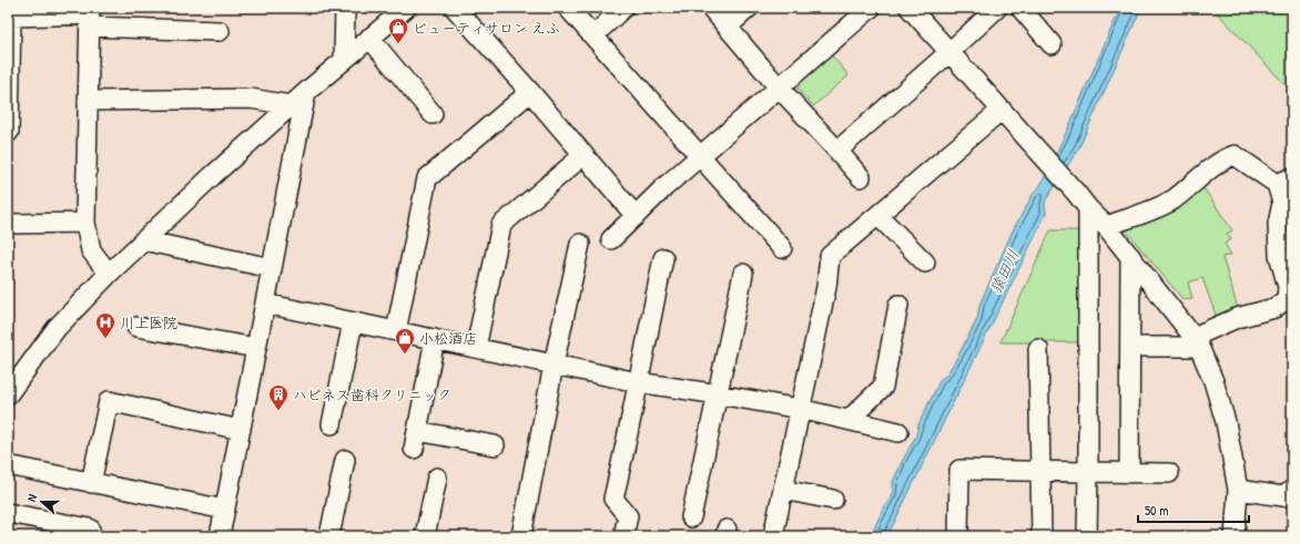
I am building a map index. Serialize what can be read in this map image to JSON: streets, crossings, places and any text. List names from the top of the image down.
{
  "water": ["猿田川"],
  "places": {
    "shop": ["ビューティサロン えふ", "小松酒店"],
    "hospital": ["川上医院"],
    "building": ["ハピネス歯科クリニック"]
  },
  "scale_bar": "50 m",
  "north": "left"
}
